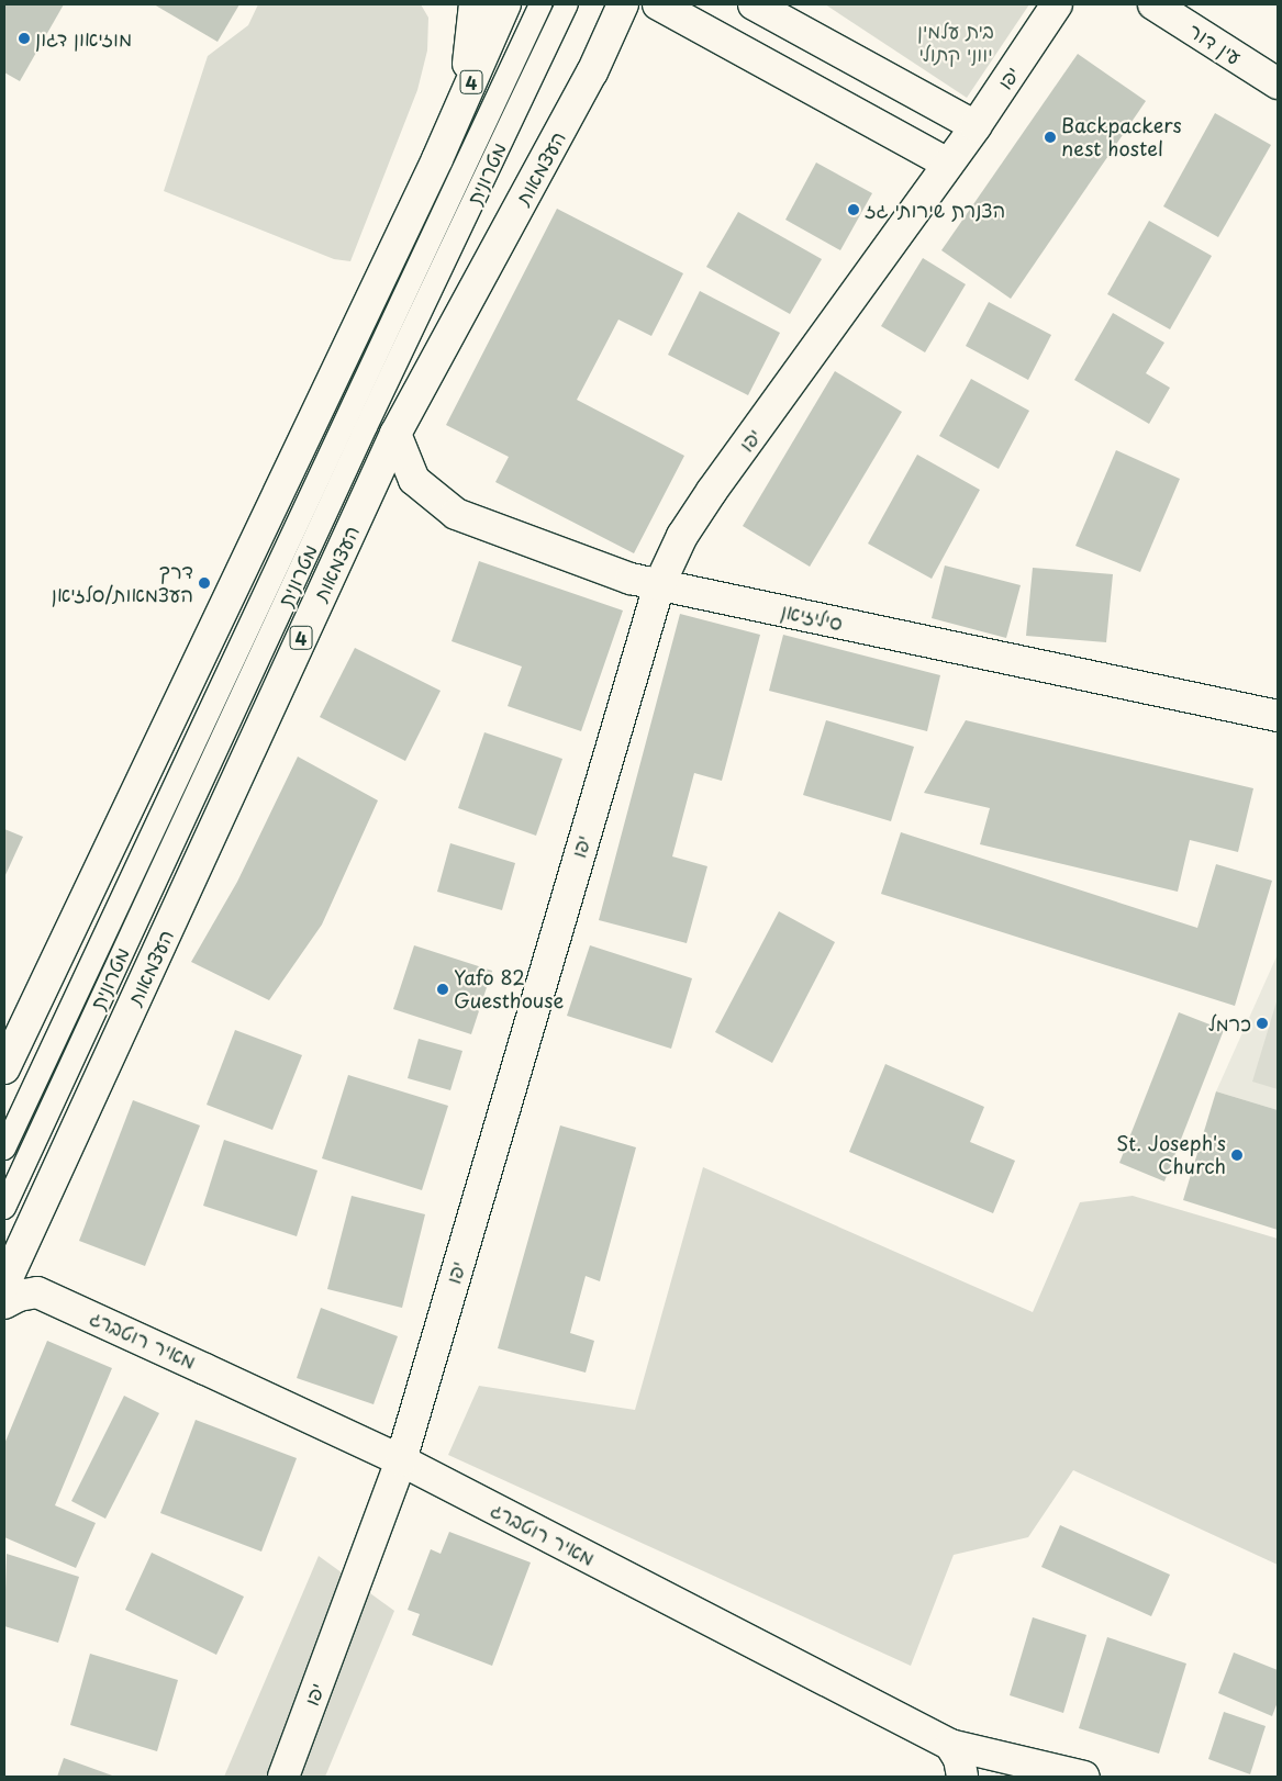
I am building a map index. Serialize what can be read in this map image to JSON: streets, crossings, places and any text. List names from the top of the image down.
{
  "streets": {
    "main road": [
      "עין דור",
      "יפו",
      "4",
      "העצמאות",
      "סיליזיאן",
      "מאיר רוטברג"
    ],
    "lane": ["מטרונית"]
  },
  "crossings": [
    ["יפו", "סיליזיאן"],
    ["יפו", "מאיר רוטברג"],
    ["העצמאות", "סיליזיאן"]
  ],
  "parks": ["בית עלמין יווני קתולי"],
  "places": [
    "מוזיאון דגון",
    "Backpackers nest hostel",
    "הצנרת שירותי גז",
    "דרך העצמאות/סלזיאן",
    "Yafo 82 Guesthouse",
    "כרמל",
    "St. Joseph's Church"
  ]
}
